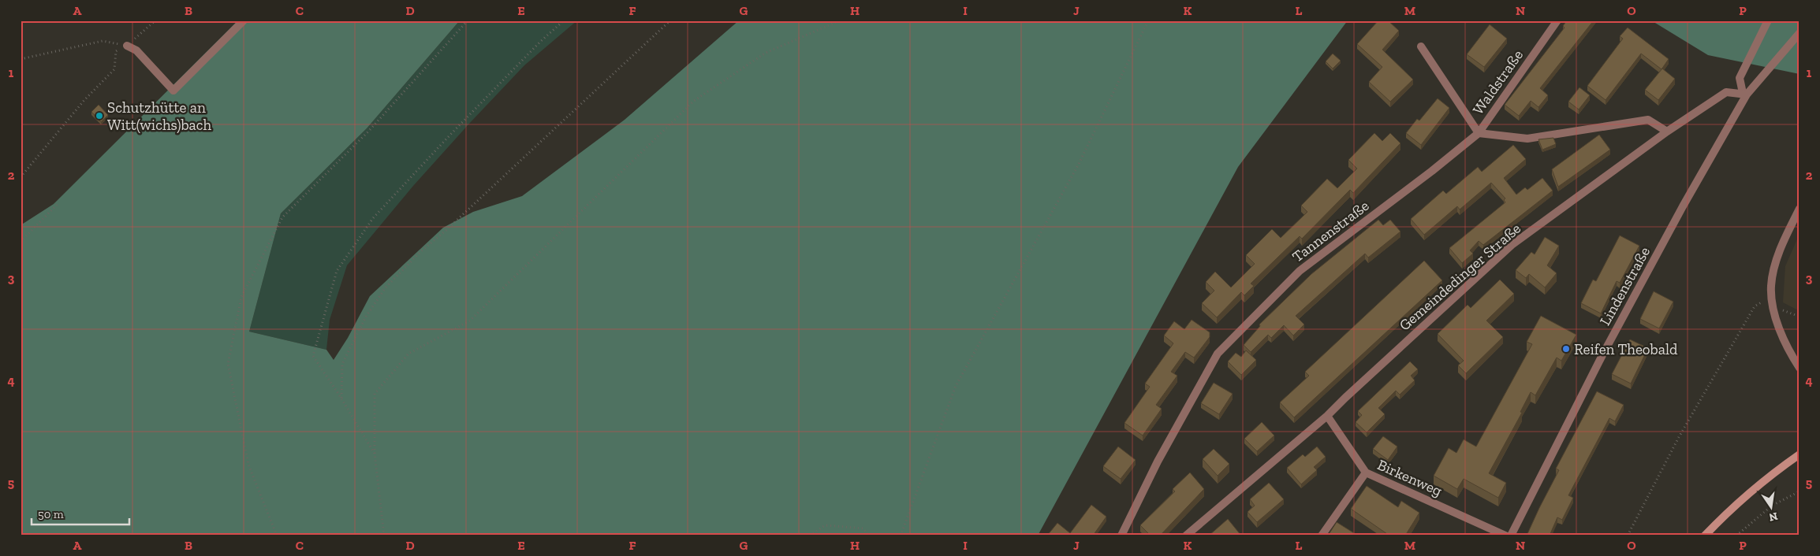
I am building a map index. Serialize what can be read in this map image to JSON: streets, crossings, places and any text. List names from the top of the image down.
{
  "streets": {
    "street": [
      "Waldstraße",
      "Tannenstraße",
      "Gemeindedinger Straße",
      "Lindenstraße",
      "Birkenweg"
    ]
  },
  "crossings": [
    ["Waldstraße", "Tannenstraße"],
    ["Gemeindedinger Straße", "Lindenstraße"],
    ["Gemeindedinger Straße", "Birkenweg"]
  ],
  "places": ["Schutzhütte an Witt(wichs)bach", "Reifen Theobald"],
  "scale_bar": "50 m",
  "north": "bottom",
  "grid": {
    "columns": [
      "A",
      "B",
      "C",
      "D",
      "E",
      "F",
      "G",
      "H",
      "I",
      "J",
      "K",
      "L",
      "M",
      "N",
      "O",
      "P"
    ],
    "rows": [
      "1",
      "2",
      "3",
      "4",
      "5"
    ]
  }
}
